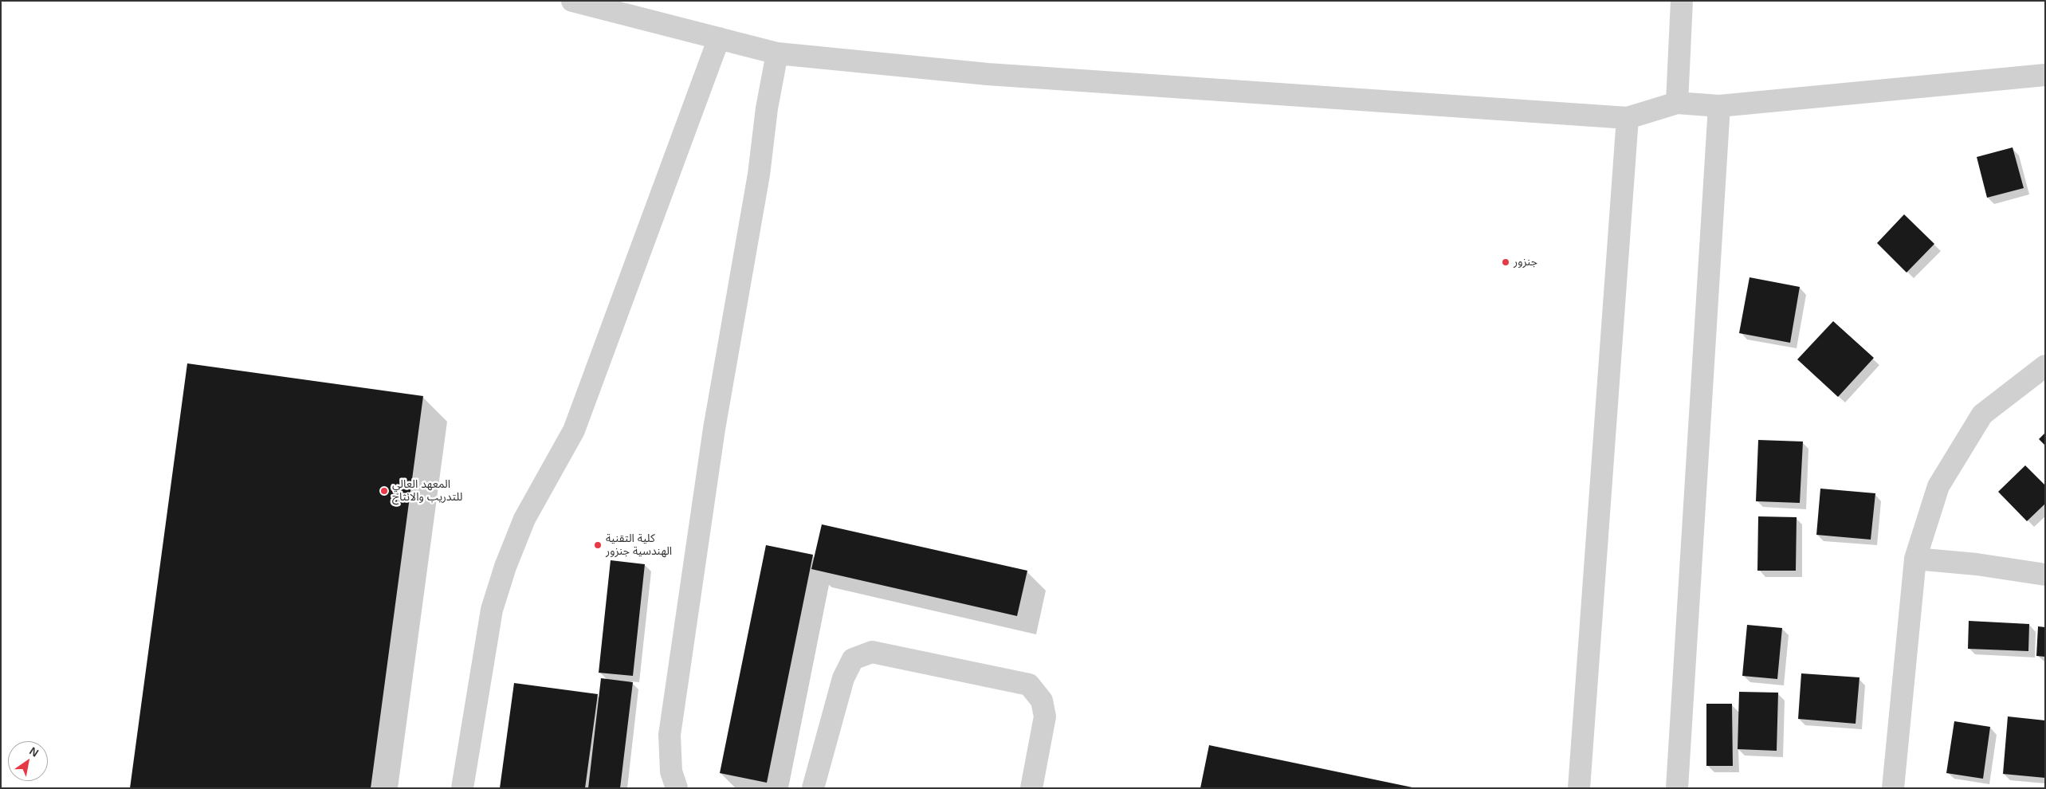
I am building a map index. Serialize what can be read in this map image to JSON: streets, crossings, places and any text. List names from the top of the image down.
{
  "places": ["جنزور", "المعهد العالي للتدريب والانتاج", "كلية التقنية الهندسية جنزور"],
  "north": "top right"
}
